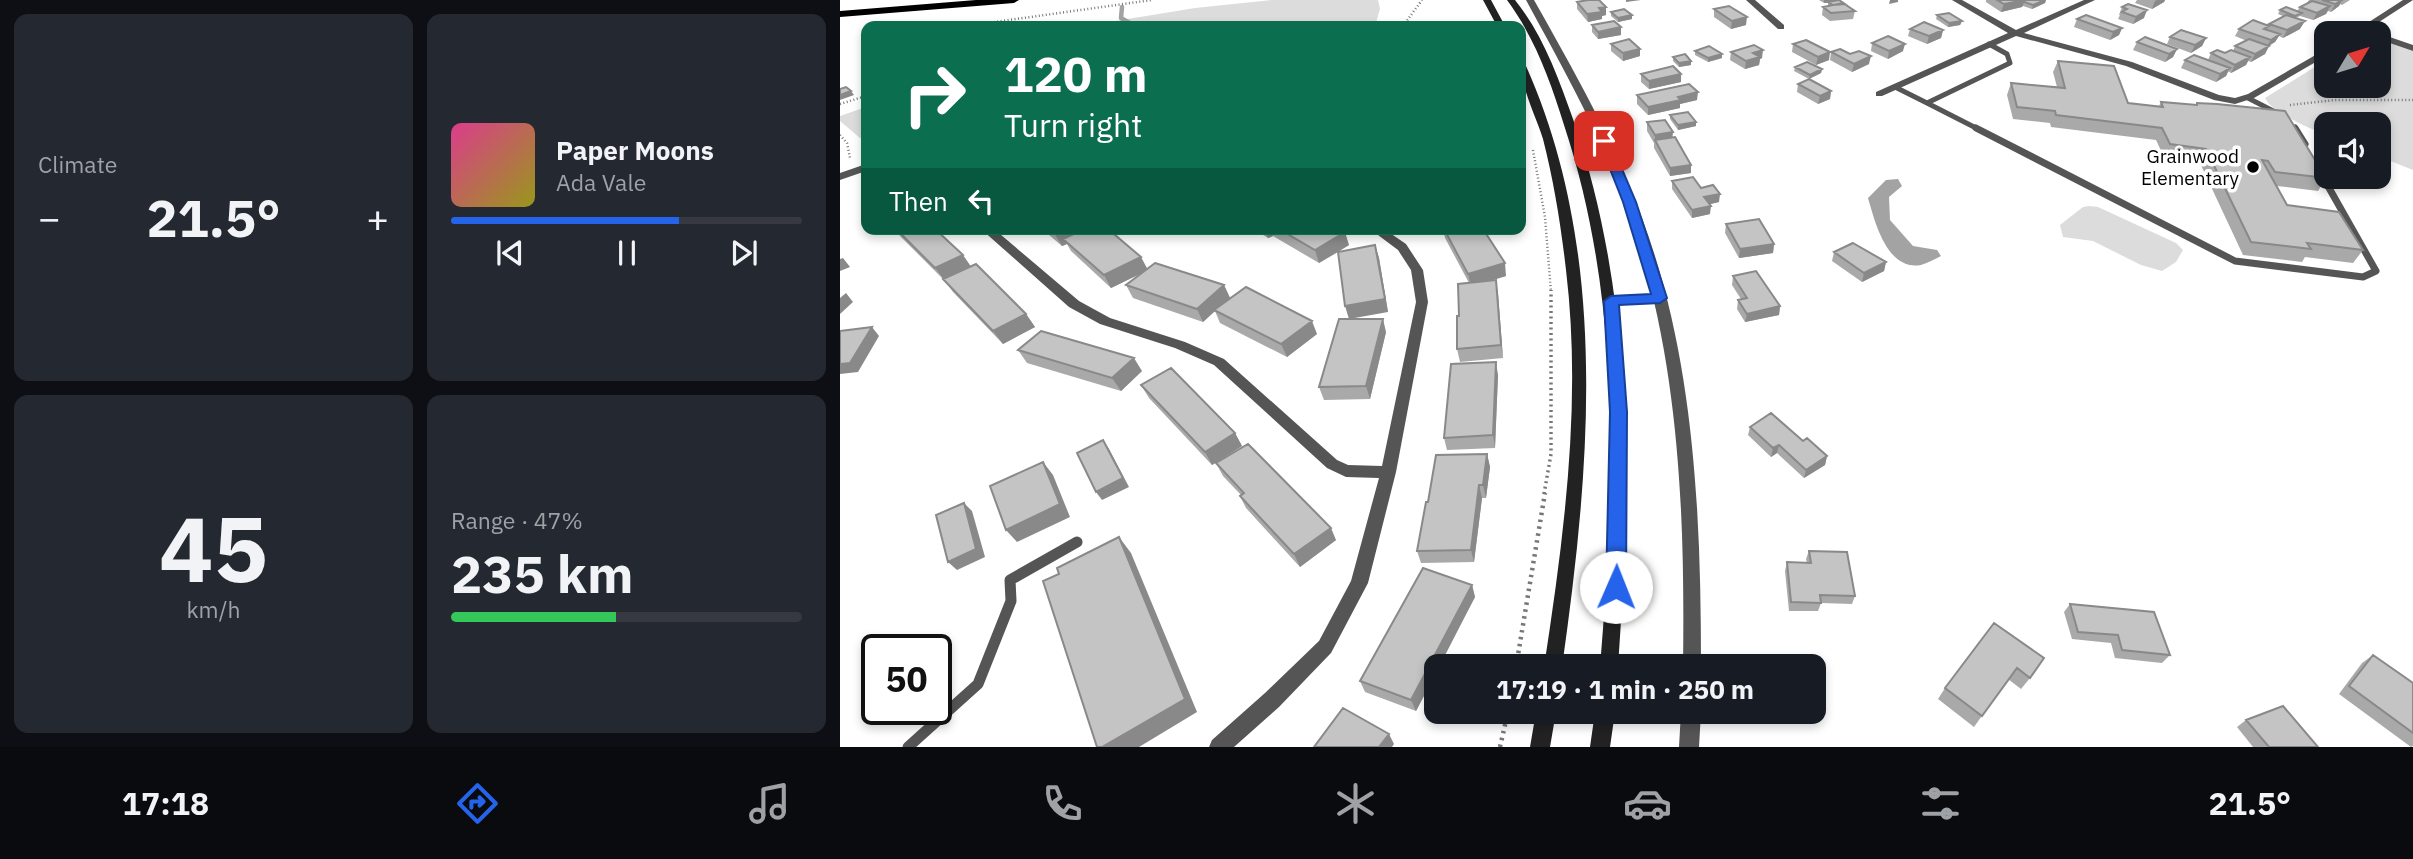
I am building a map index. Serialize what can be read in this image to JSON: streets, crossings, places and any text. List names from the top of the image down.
{
  "places": ["Grainwood Elementary"],
  "north": "top right",
  "page": {
    "tile": [
      "Climate",
      ["45", "km/h"],
      ["Range · 47%", "235 km"]
    ],
    "turn": ["120 m", "Turn right"],
    "song": ["Paper Moons", "Ada Vale"],
    "then": "Then",
    "heat": ["−", "21.5°", "+"],
    "limit": "50",
    "trip": "17:19 · 1 min · 250 m",
    "tabs": ["17:18", "21.5°"]
  }
}
